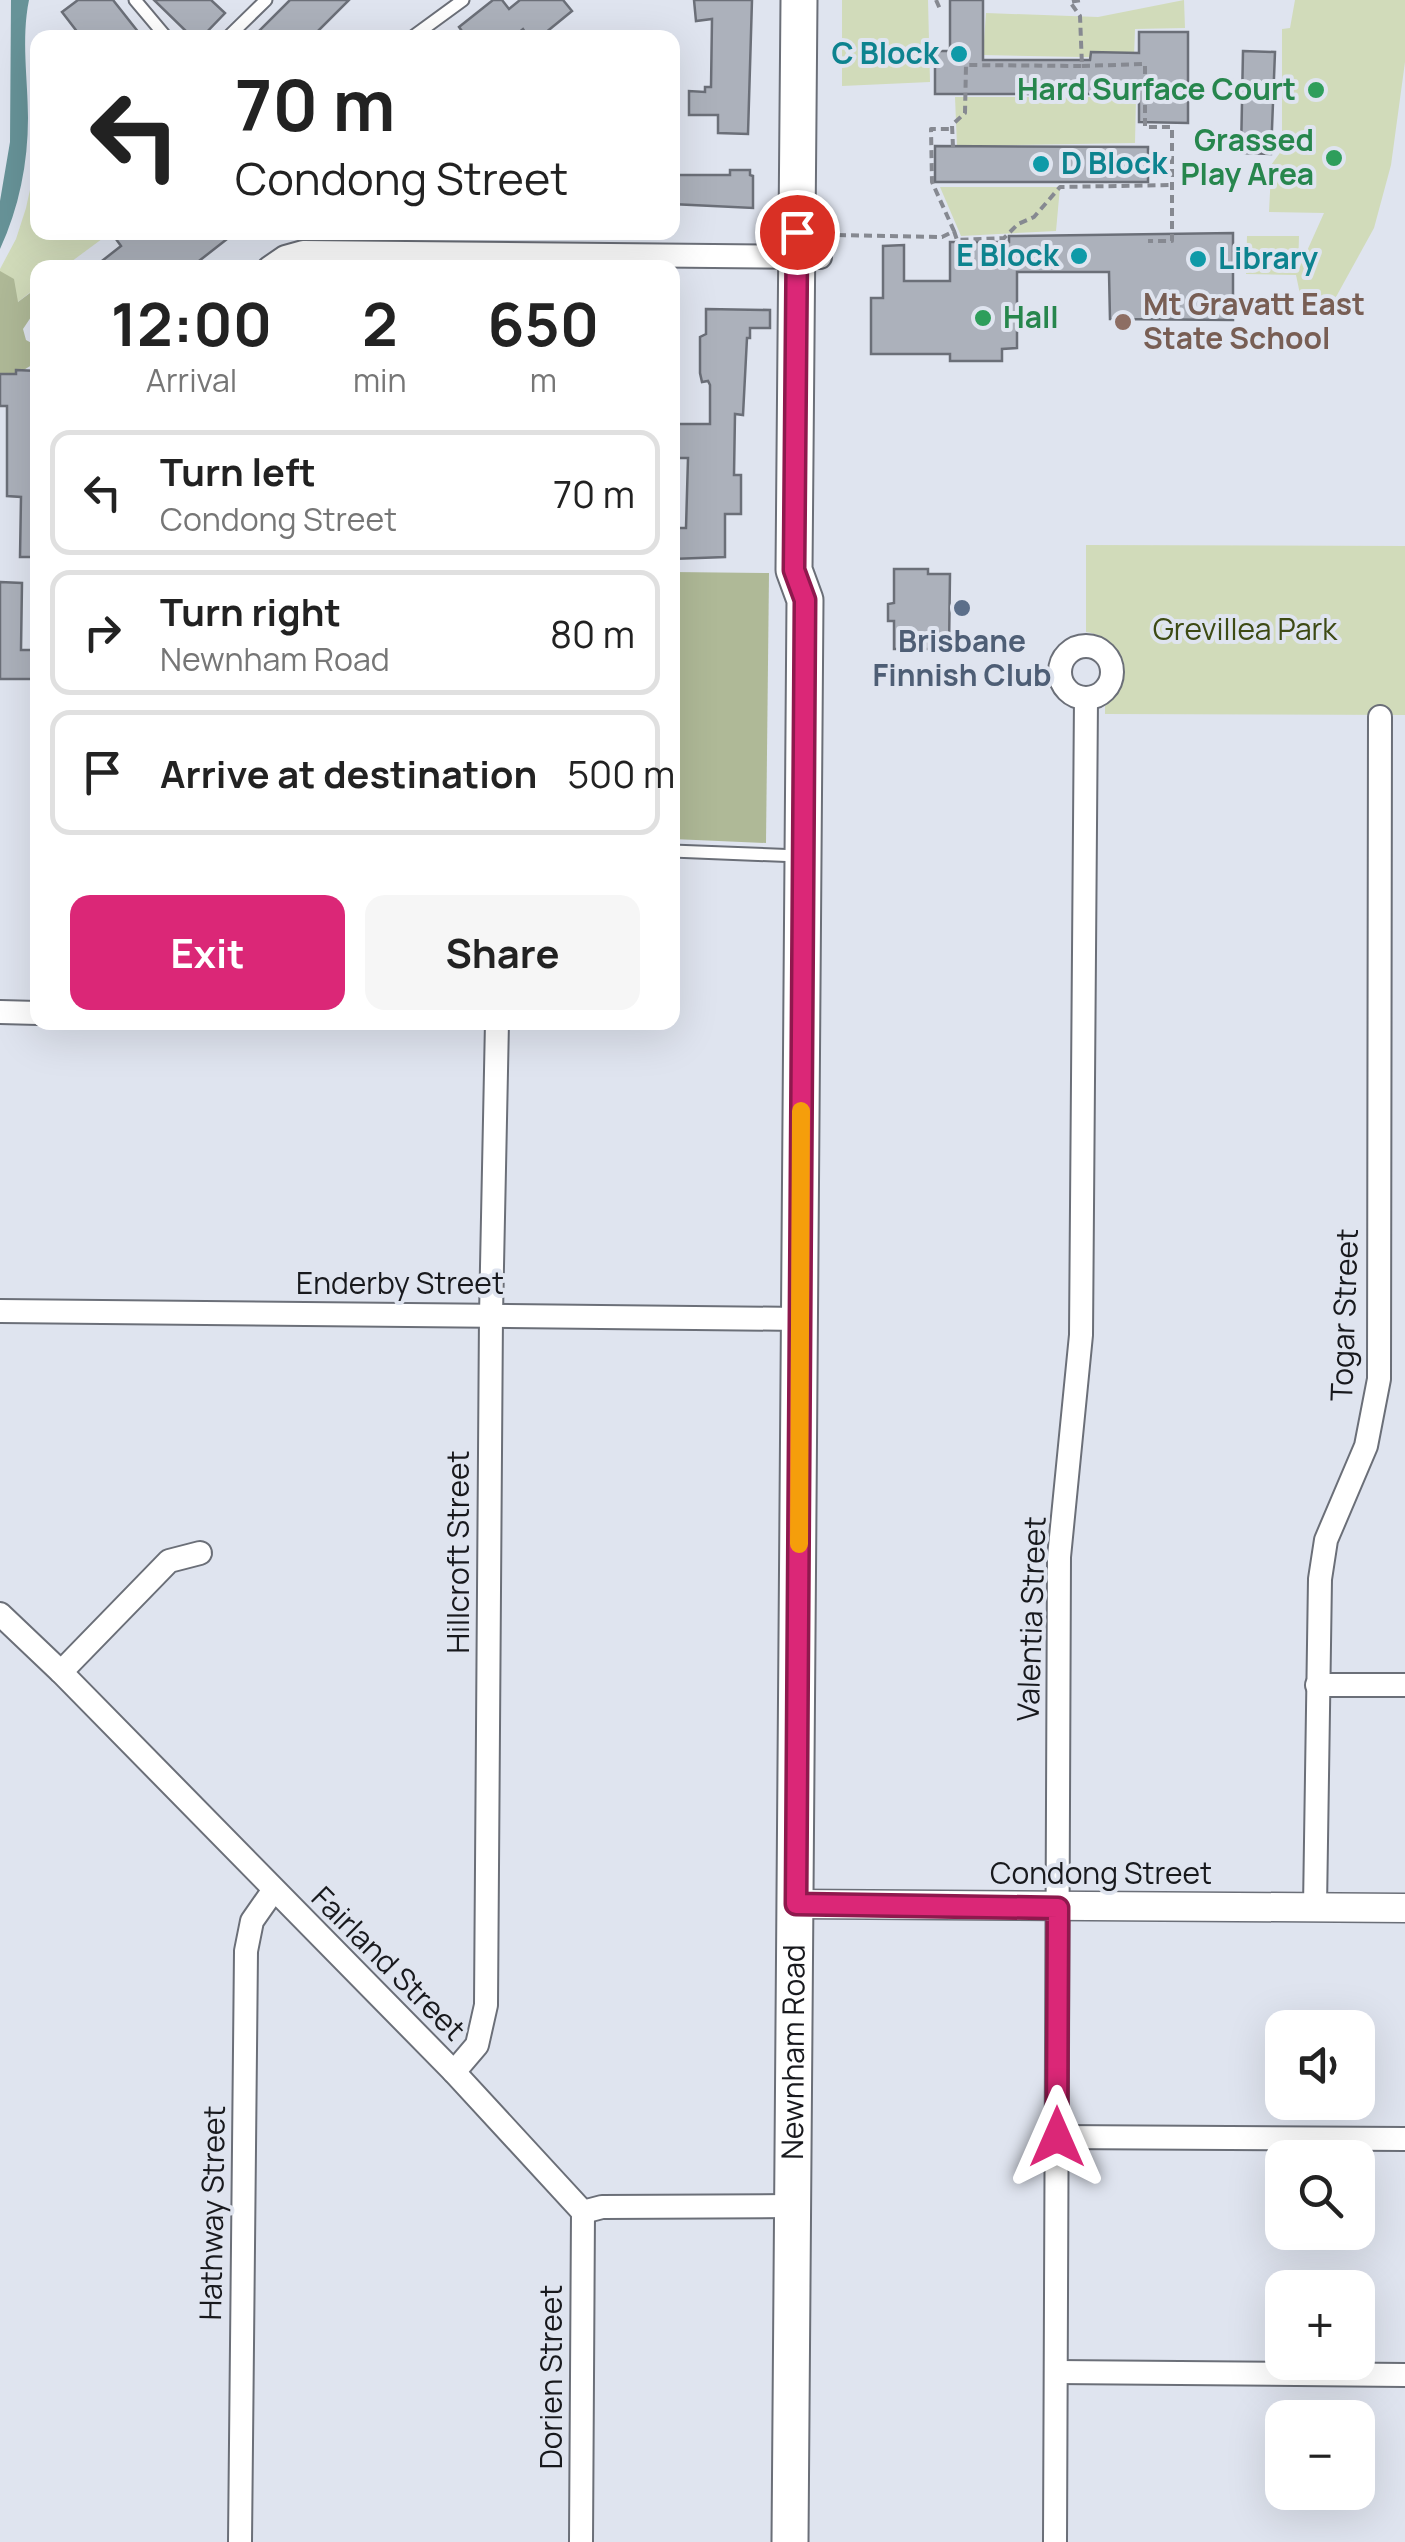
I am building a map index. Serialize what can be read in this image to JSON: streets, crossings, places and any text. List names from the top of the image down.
{
  "streets": {
    "main road": ["Newnham Road"],
    "street": [
      "Enderby Street",
      "Togar Street",
      "Hillcroft Street",
      "Valentia Street",
      "Condong Street",
      "Fairland Street",
      "Hathway Street",
      "Dorien Street"
    ]
  },
  "crossings": [
    ["Enderby Street", "Hillcroft Street"],
    ["Enderby Street", "Newnham Road"],
    ["Togar Street", "Condong Street"],
    ["Hillcroft Street", "Fairland Street"],
    ["Valentia Street", "Condong Street"],
    ["Condong Street", "Newnham Road"],
    ["Fairland Street", "Hathway Street"],
    ["Fairland Street", "Dorien Street"]
  ],
  "parks": ["Grevillea Park"],
  "places": [
    "C Block",
    "Hard Surface Court",
    "Grassed Play Area",
    "D Block",
    "E Block",
    "Library",
    "Hall",
    "Mt Gravatt East State School",
    "Brisbane Finnish Club"
  ],
  "page": {
    "turn": ["70 m", "Condong Street"],
    "eta": [
      "12:00",
      "Arrival",
      "2",
      "min",
      "650",
      "m"
    ],
    "list": [
      {
        "name": "Turn left",
        "note": "Condong Street",
        "value": "70 m"
      },
      {
        "name": "Turn right",
        "note": "Newnham Road",
        "value": "80 m"
      },
      {
        "name": "Arrive at destination",
        "value": "500 m"
      }
    ],
    "buttons": ["Exit", "Share"],
    "map_buttons": ["+", "−"]
  }
}
